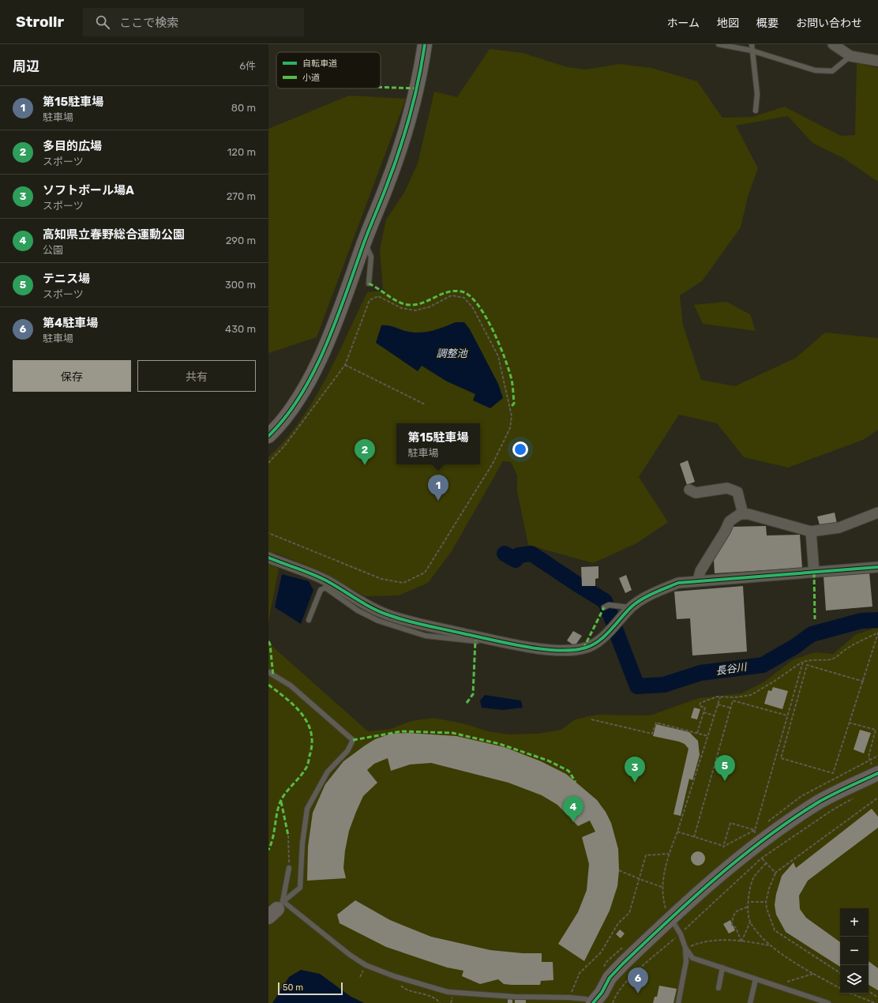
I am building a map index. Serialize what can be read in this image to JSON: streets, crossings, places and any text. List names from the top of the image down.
{
  "water": ["調整池", "長谷川"],
  "legend": ["自転車道", "小道"],
  "scale_bar": "50 m",
  "page": {
    "header": "Strollr",
    "search": "ここで検索",
    "nav": [
      "ホーム",
      "地図",
      "概要",
      "お問い合わせ"
    ],
    "heading": ["周辺", "6件"],
    "list": [
      {
        "mark": "1",
        "name": "第15駐車場",
        "note": "駐車場",
        "value": "80 m"
      },
      {
        "mark": "2",
        "name": "多目的広場",
        "note": "スポーツ",
        "value": "120 m"
      },
      {
        "mark": "3",
        "name": "ソフトボール場A",
        "note": "スポーツ",
        "value": "270 m"
      },
      {
        "mark": "4",
        "name": "高知県立春野総合運動公園",
        "note": "公園",
        "value": "290 m"
      },
      {
        "mark": "5",
        "name": "テニス場",
        "note": "スポーツ",
        "value": "300 m"
      },
      {
        "mark": "6",
        "name": "第4駐車場",
        "note": "駐車場",
        "value": "430 m"
      }
    ],
    "buttons": ["保存", "共有"],
    "popup": ["第15駐車場", "駐車場"],
    "pins": [
      "2",
      "1",
      "5",
      "3",
      "4",
      "6"
    ],
    "map_buttons": ["+", "−"],
    "scale": "50 m"
  }
}
